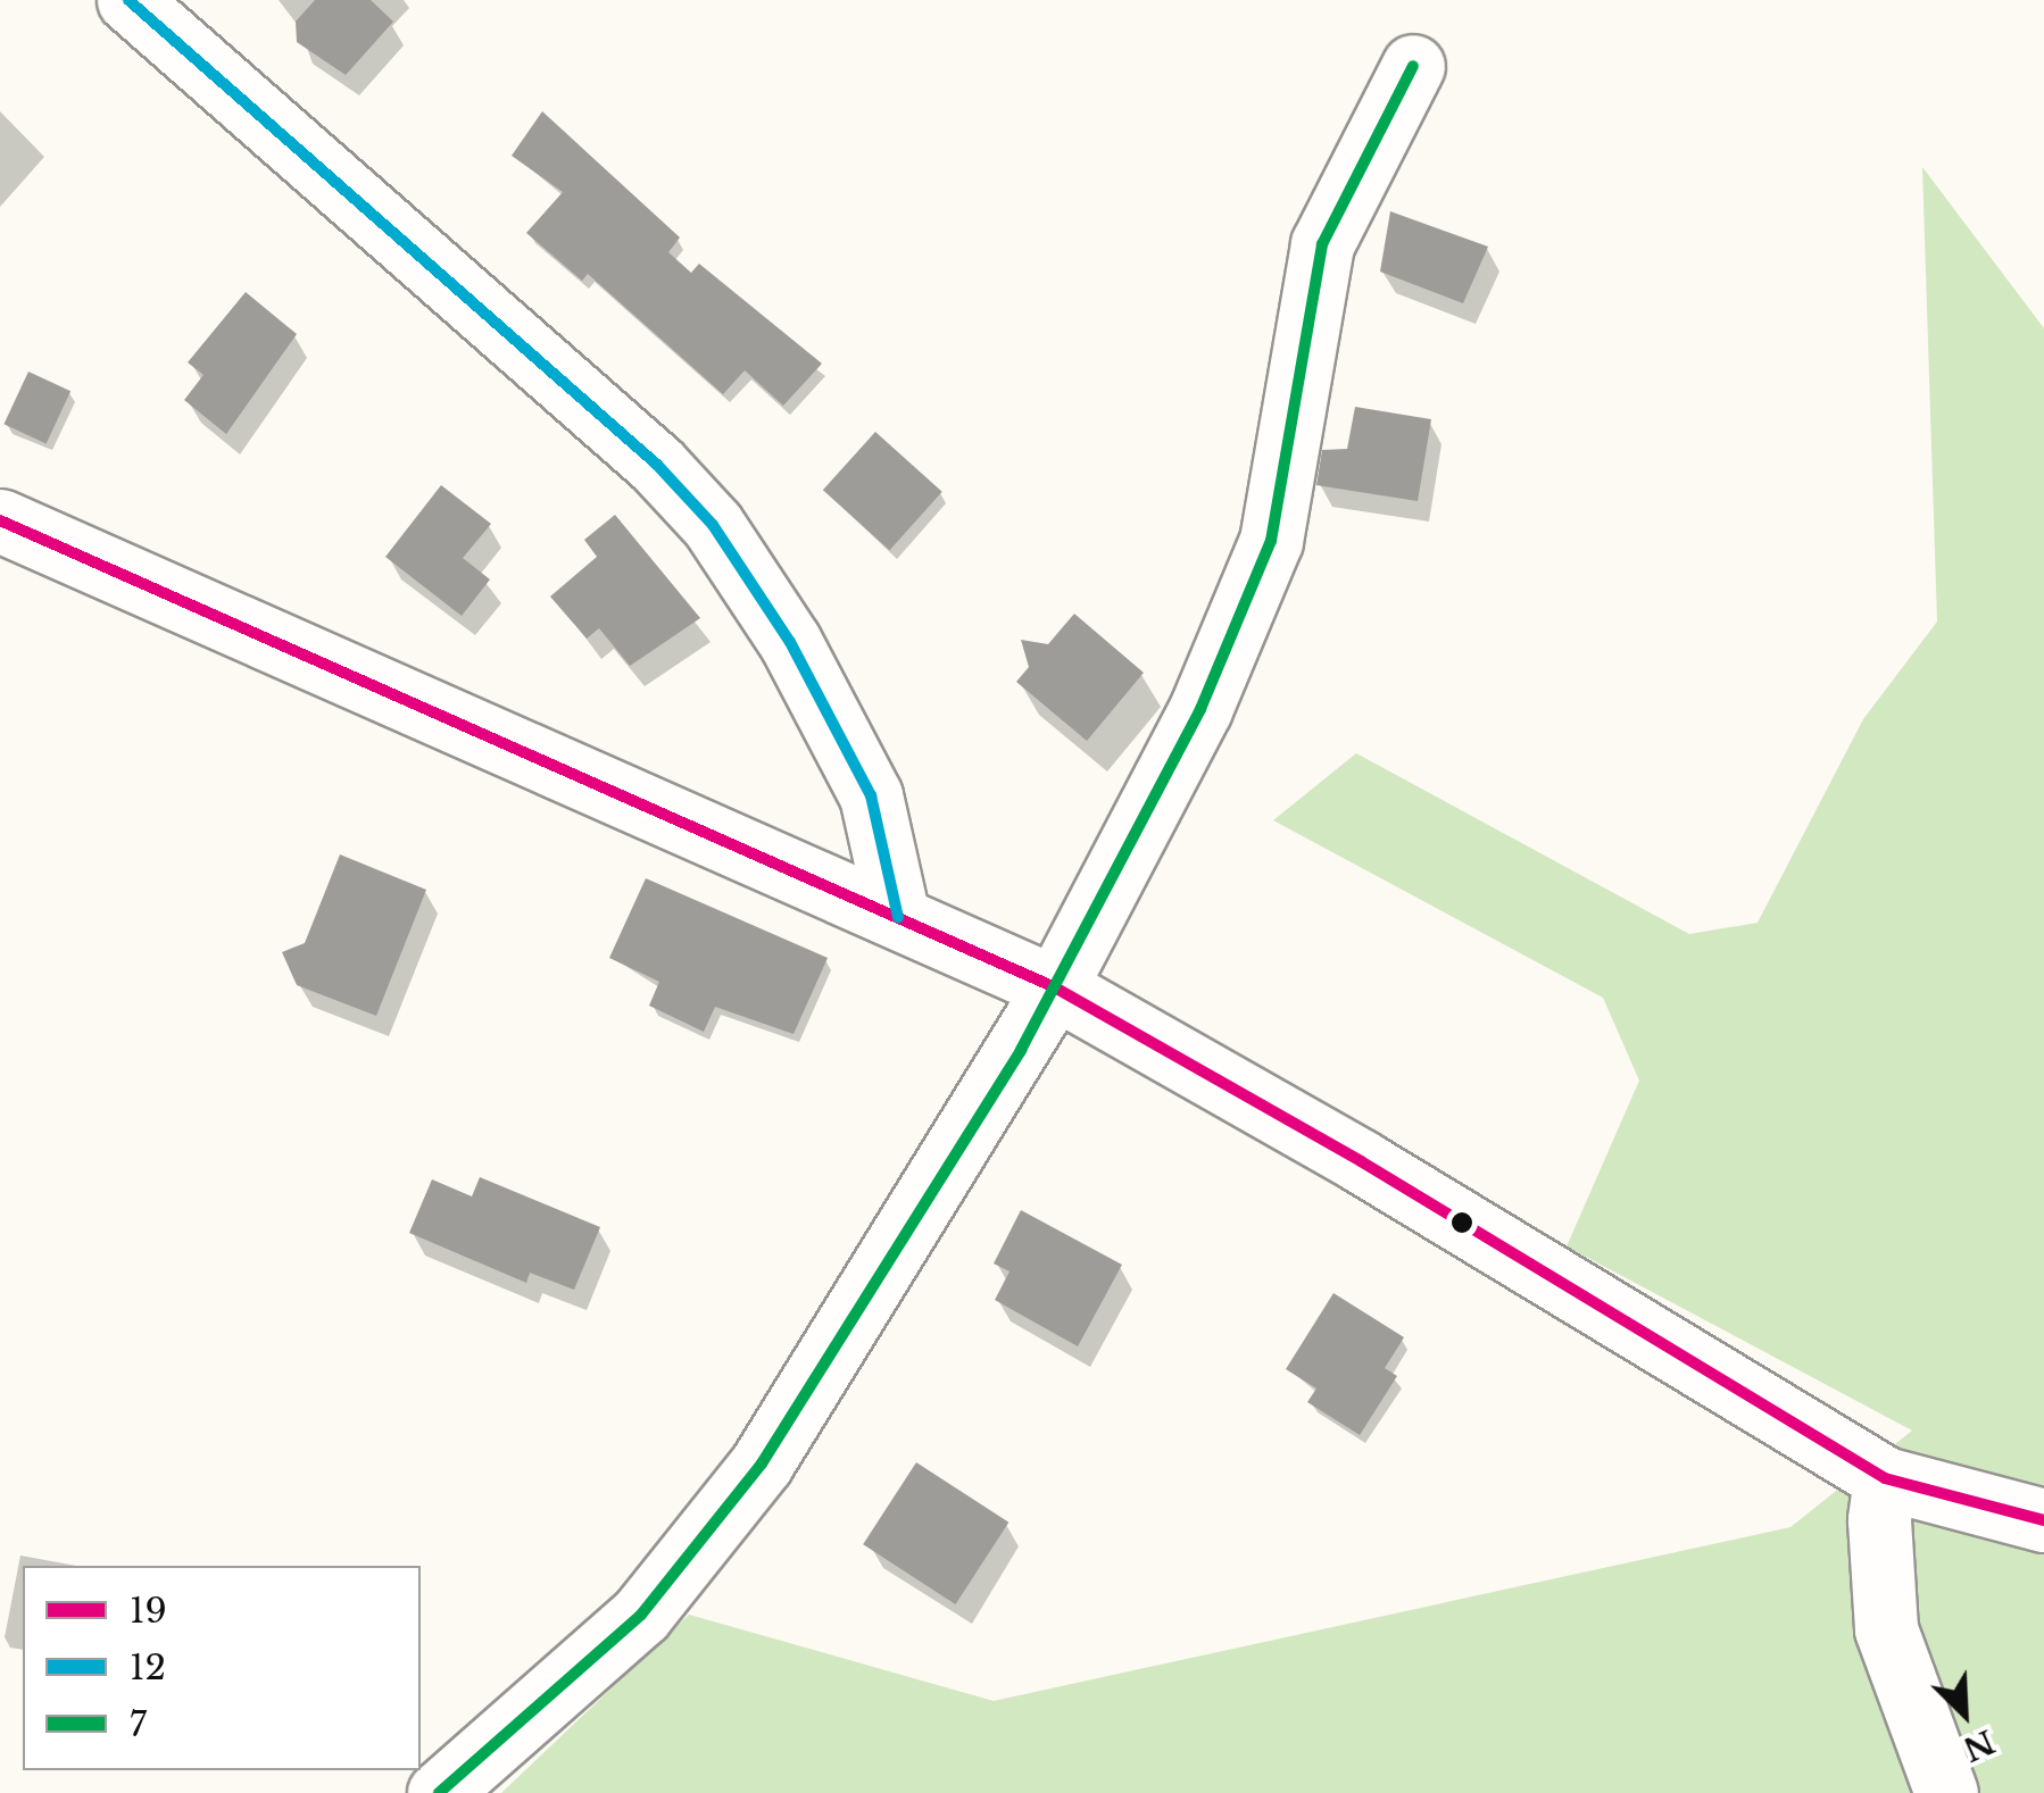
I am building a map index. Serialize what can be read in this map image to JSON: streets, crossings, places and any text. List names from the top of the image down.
{
  "lines": ["transit line 12", "transit line 7", "transit line 19"],
  "legend": ["19", "12", "7"],
  "north": "bottom right"
}
